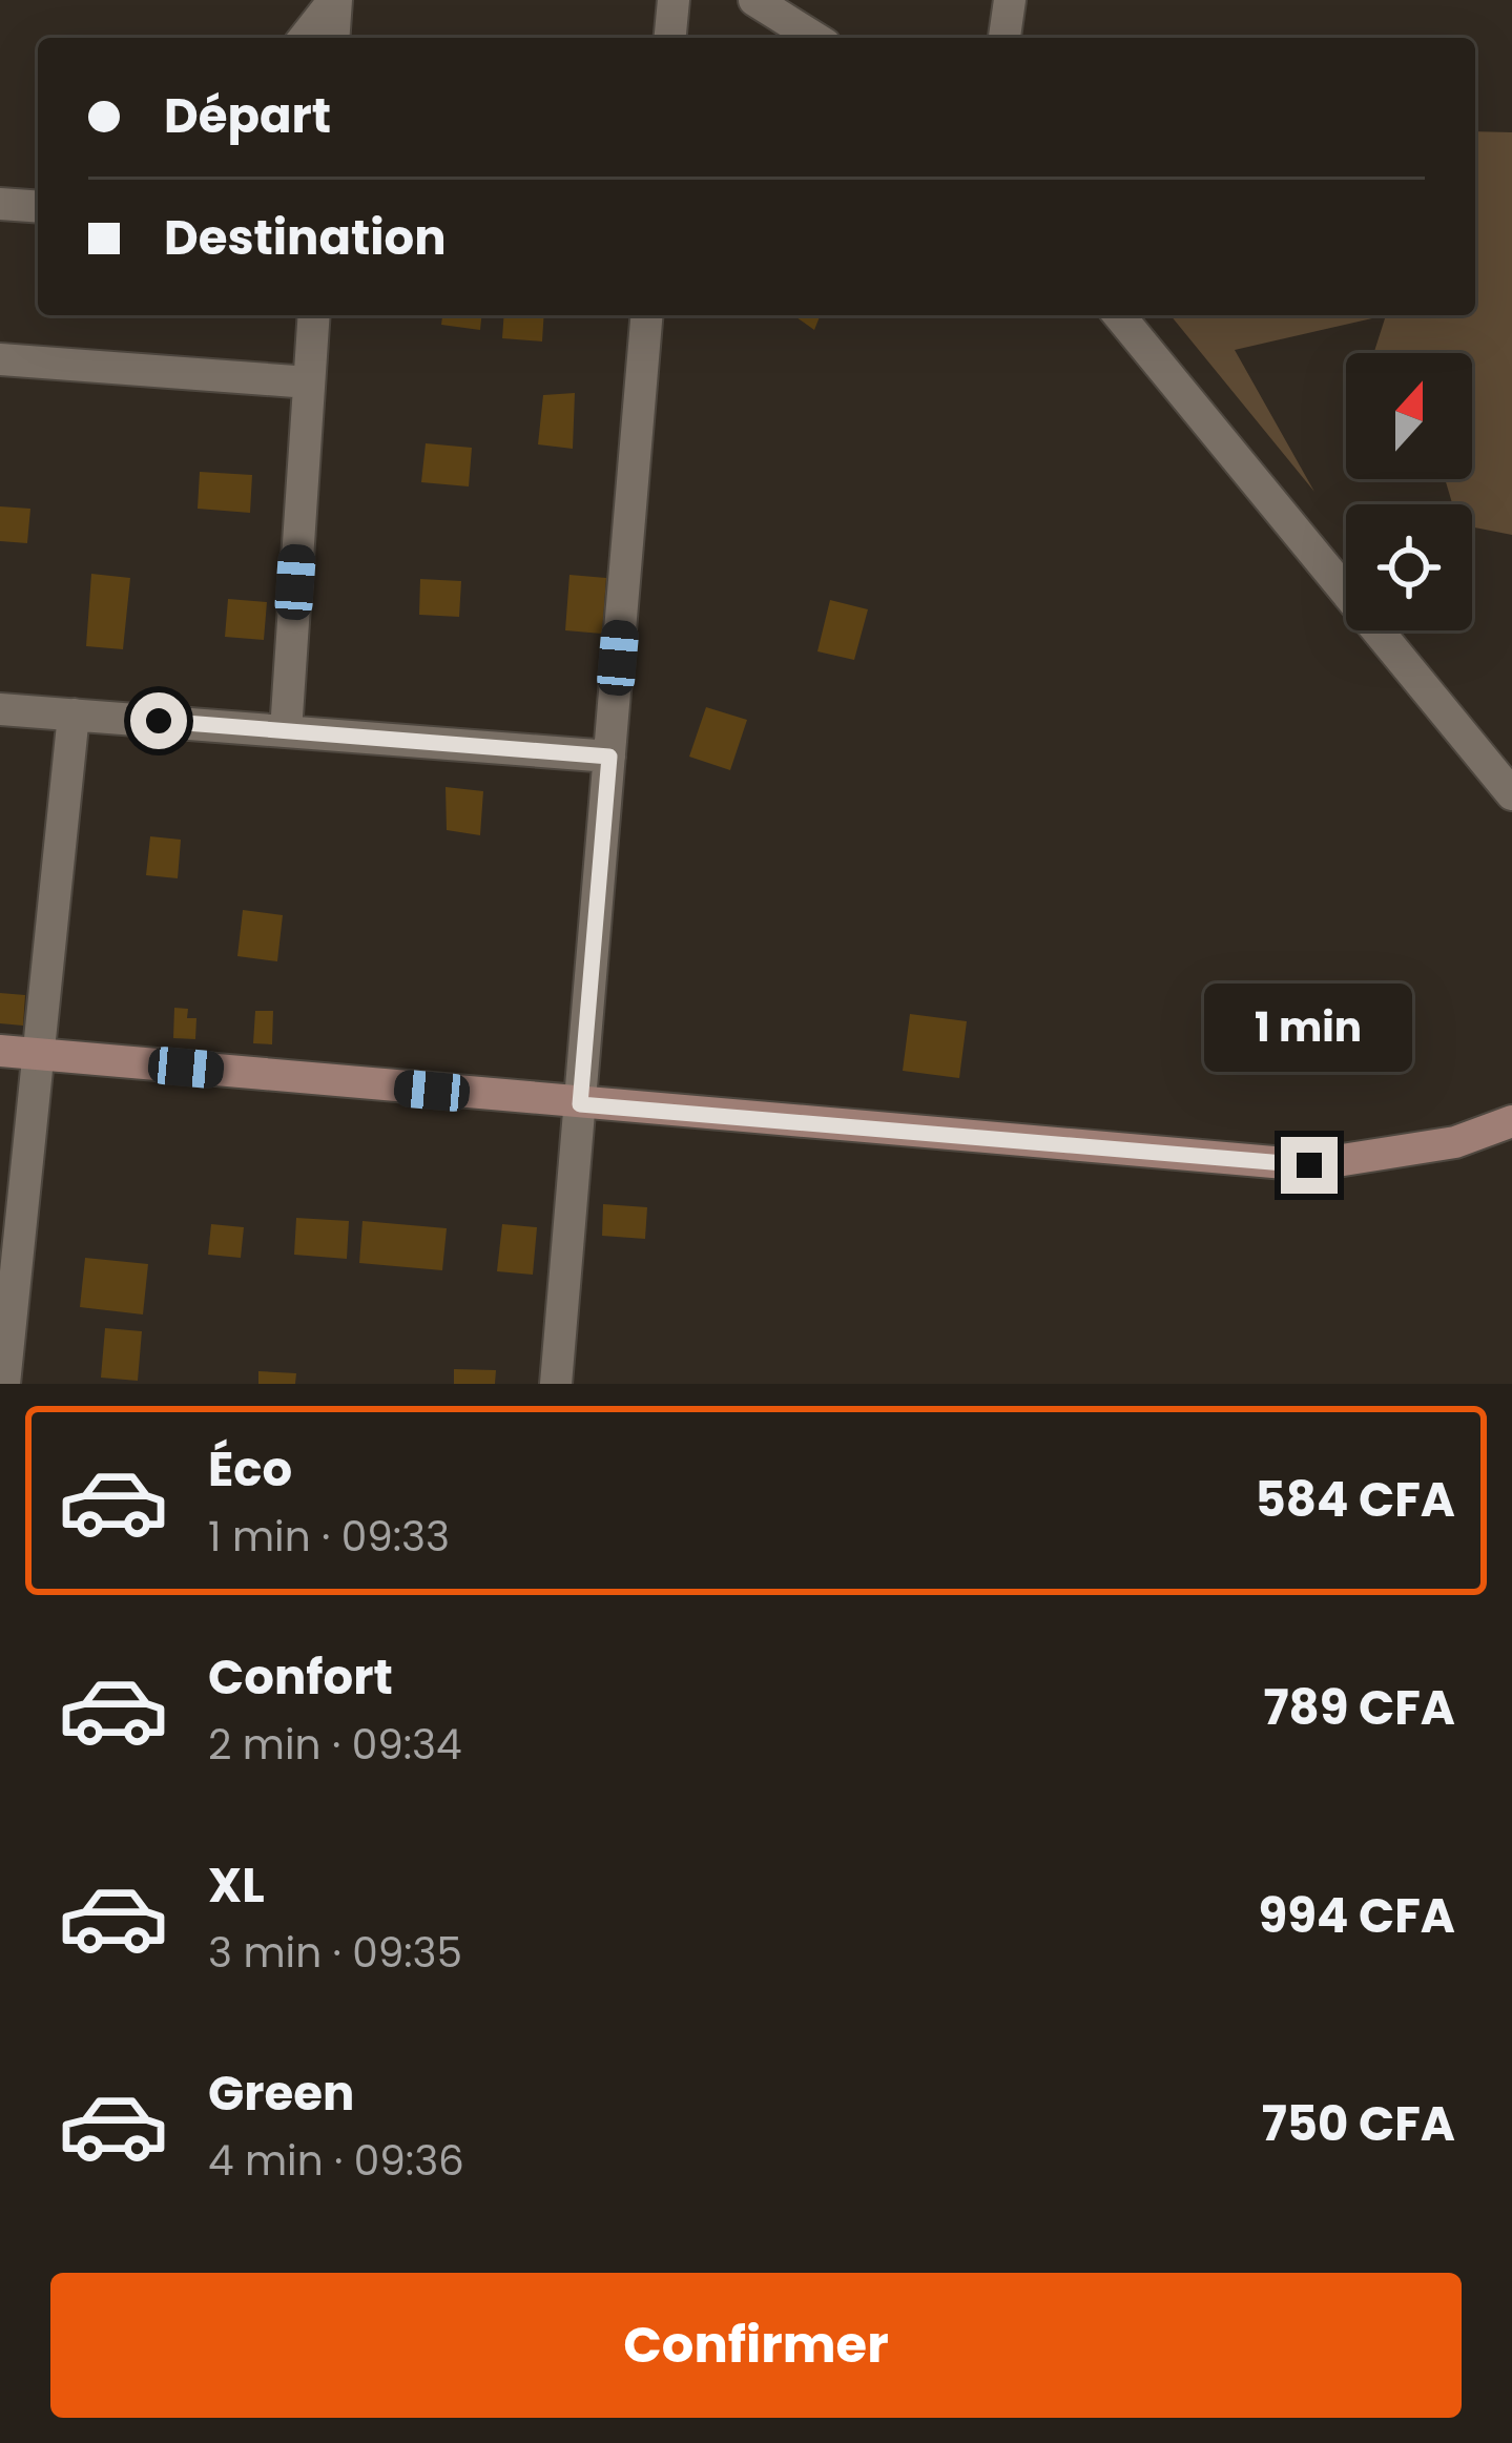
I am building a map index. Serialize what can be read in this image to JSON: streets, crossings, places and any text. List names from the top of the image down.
{
  "north": "top",
  "page": {
    "banner": ["Départ", "Destination"],
    "bubble": "1 min",
    "list": [
      {
        "name": "Éco",
        "note": "1 min · 09:33",
        "value": "584 CFA"
      },
      {
        "name": "Confort",
        "note": "2 min · 09:34",
        "value": "789 CFA"
      },
      {
        "name": "XL",
        "note": "3 min · 09:35",
        "value": "994 CFA"
      },
      {
        "name": "Green",
        "note": "4 min · 09:36",
        "value": "750 CFA"
      }
    ],
    "buttons": "Confirmer"
  }
}
